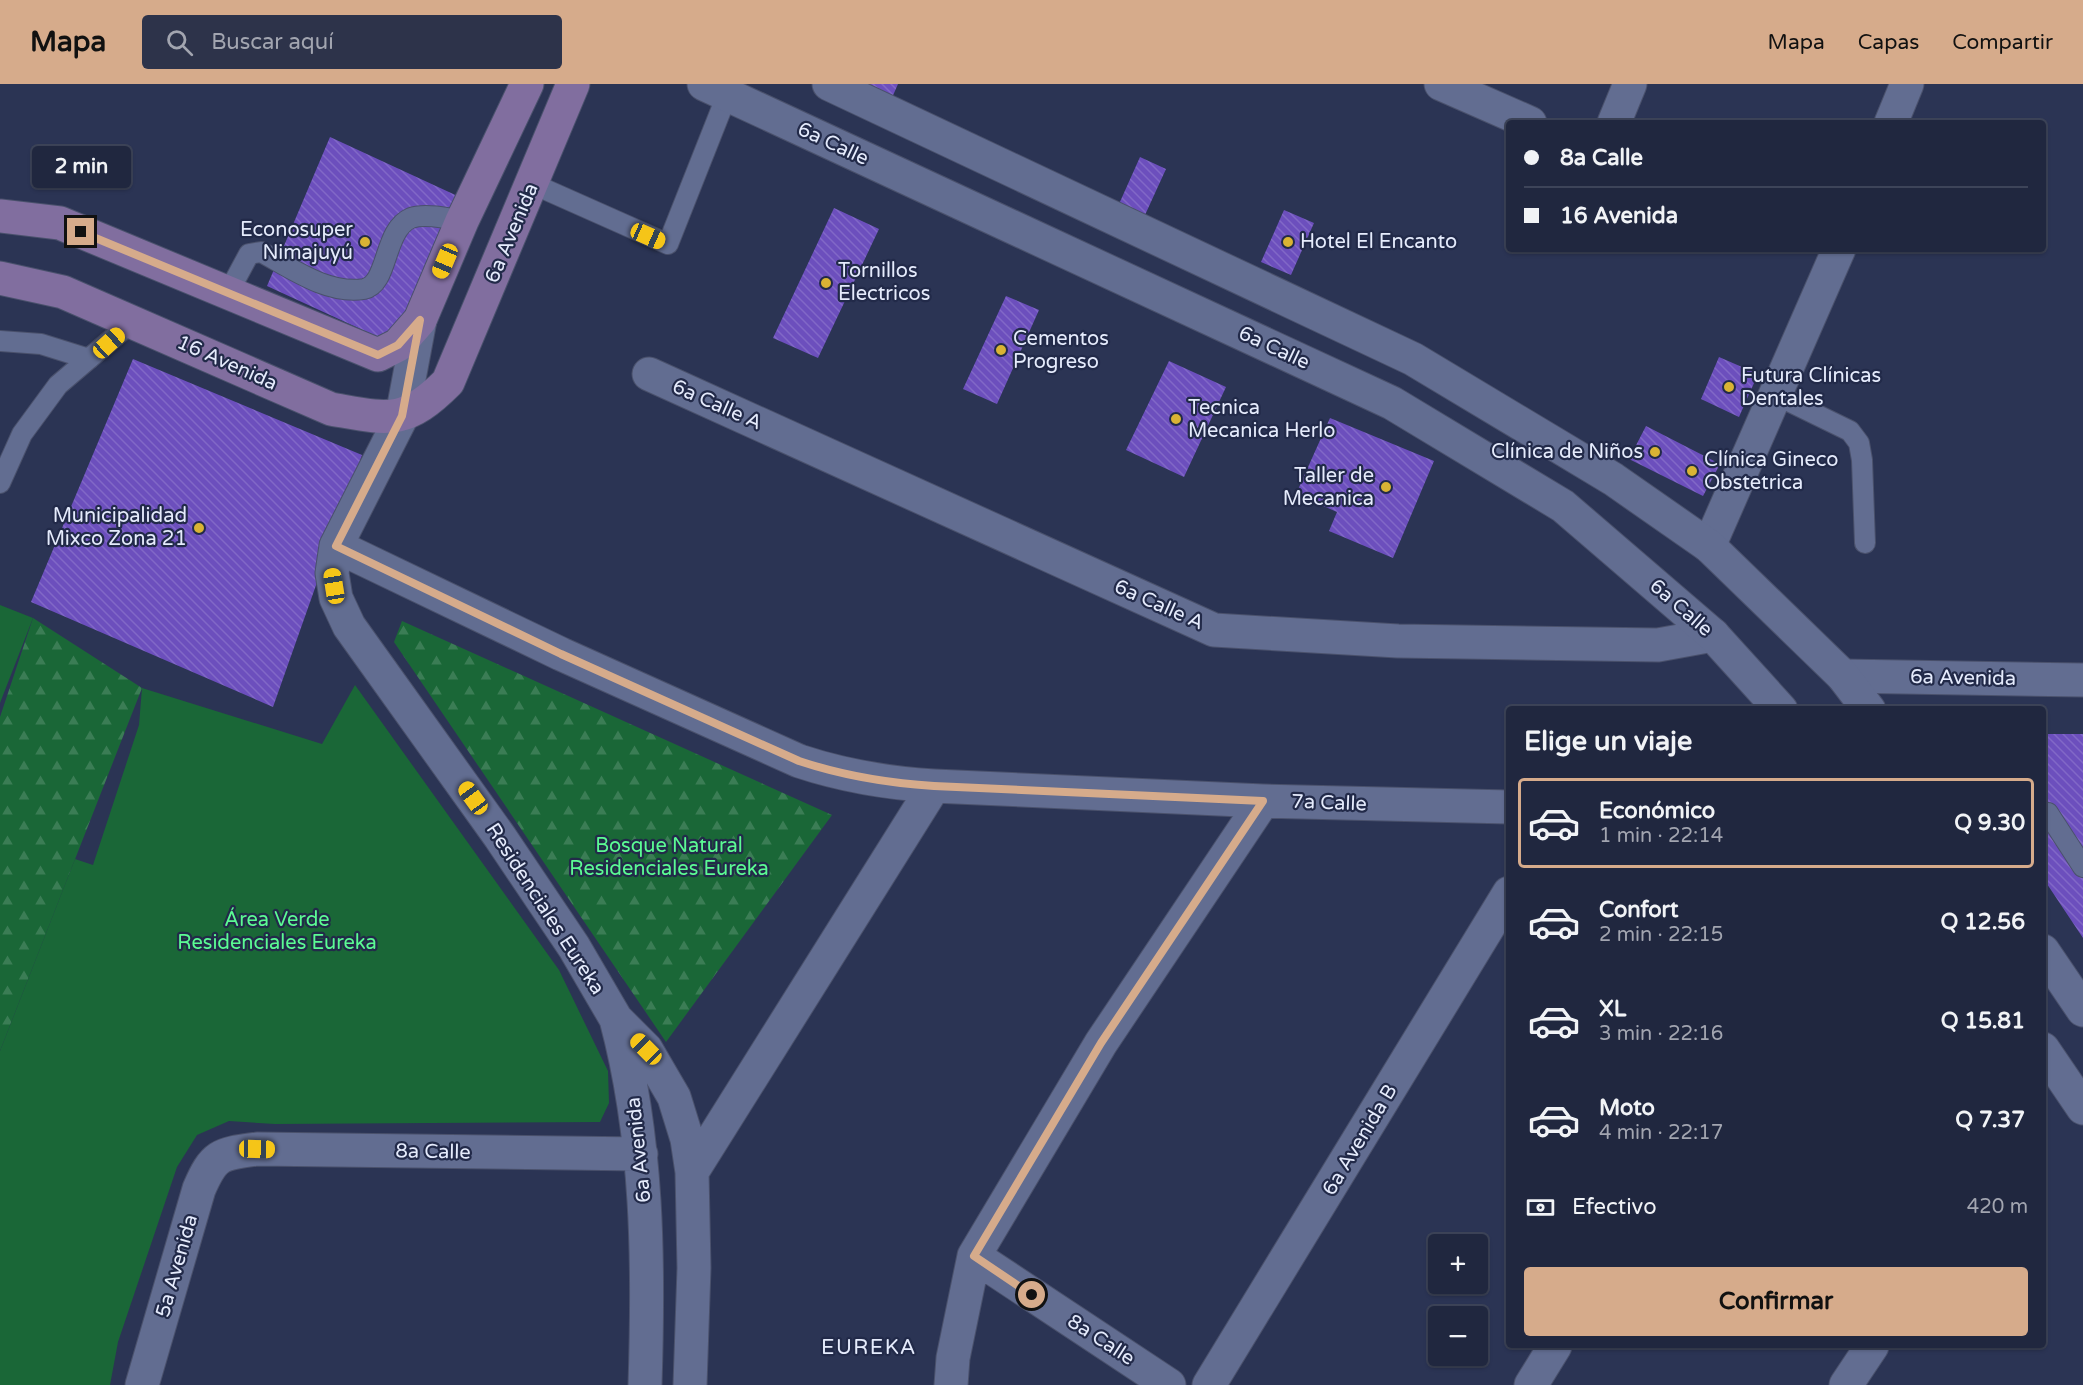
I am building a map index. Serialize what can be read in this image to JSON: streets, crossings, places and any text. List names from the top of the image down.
{
  "streets": {
    "main road": ["6a Avenida", "16 Avenida"],
    "street": [
      "6a Calle",
      "6a Calle A",
      "7a Calle",
      "Residenciales Eureka",
      "6a Avenida B",
      "8a Calle",
      "5a Avenida"
    ]
  },
  "crossings": [
    ["6a Calle", "6a Calle A"],
    ["6a Avenida", "16 Avenida"],
    ["6a Avenida", "Residenciales Eureka"],
    ["6a Avenida", "8a Calle"],
    ["16 Avenida", "Residenciales Eureka"],
    ["7a Calle", "Residenciales Eureka"],
    ["8a Calle", "5a Avenida"]
  ],
  "districts": ["EUREKA"],
  "parks": ["Bosque Natural Residenciales Eureka", "Área Verde Residenciales Eureka"],
  "places": [
    "Econosuper Nimajuyú",
    "Hotel El Encanto",
    "Tornillos Electricos",
    "Cementos Progreso",
    "Futura Clínicas Dentales",
    "Tecnica Mecanica Herlo",
    "Clínica de Niños",
    "Clínica Gineco Obstetrica",
    "Taller de Mecanica",
    "Municipalidad Mixco Zona 21"
  ],
  "page": {
    "header": "Mapa",
    "search": "Buscar aquí",
    "nav": ["Mapa", "Capas", "Compartir"],
    "banner": ["8a Calle", "16 Avenida"],
    "bubble": "2 min",
    "heading": "Elige un viaje",
    "list": [
      {
        "name": "Económico",
        "note": "1 min · 22:14",
        "value": "Q 9.30"
      },
      {
        "name": "Confort",
        "note": "2 min · 22:15",
        "value": "Q 12.56"
      },
      {
        "name": "XL",
        "note": "3 min · 22:16",
        "value": "Q 15.81"
      },
      {
        "name": "Moto",
        "note": "4 min · 22:17",
        "value": "Q 7.37"
      }
    ],
    "pay": ["Efectivo", "420 m"],
    "map_buttons": ["+", "−"],
    "buttons": "Confirmar"
  }
}
